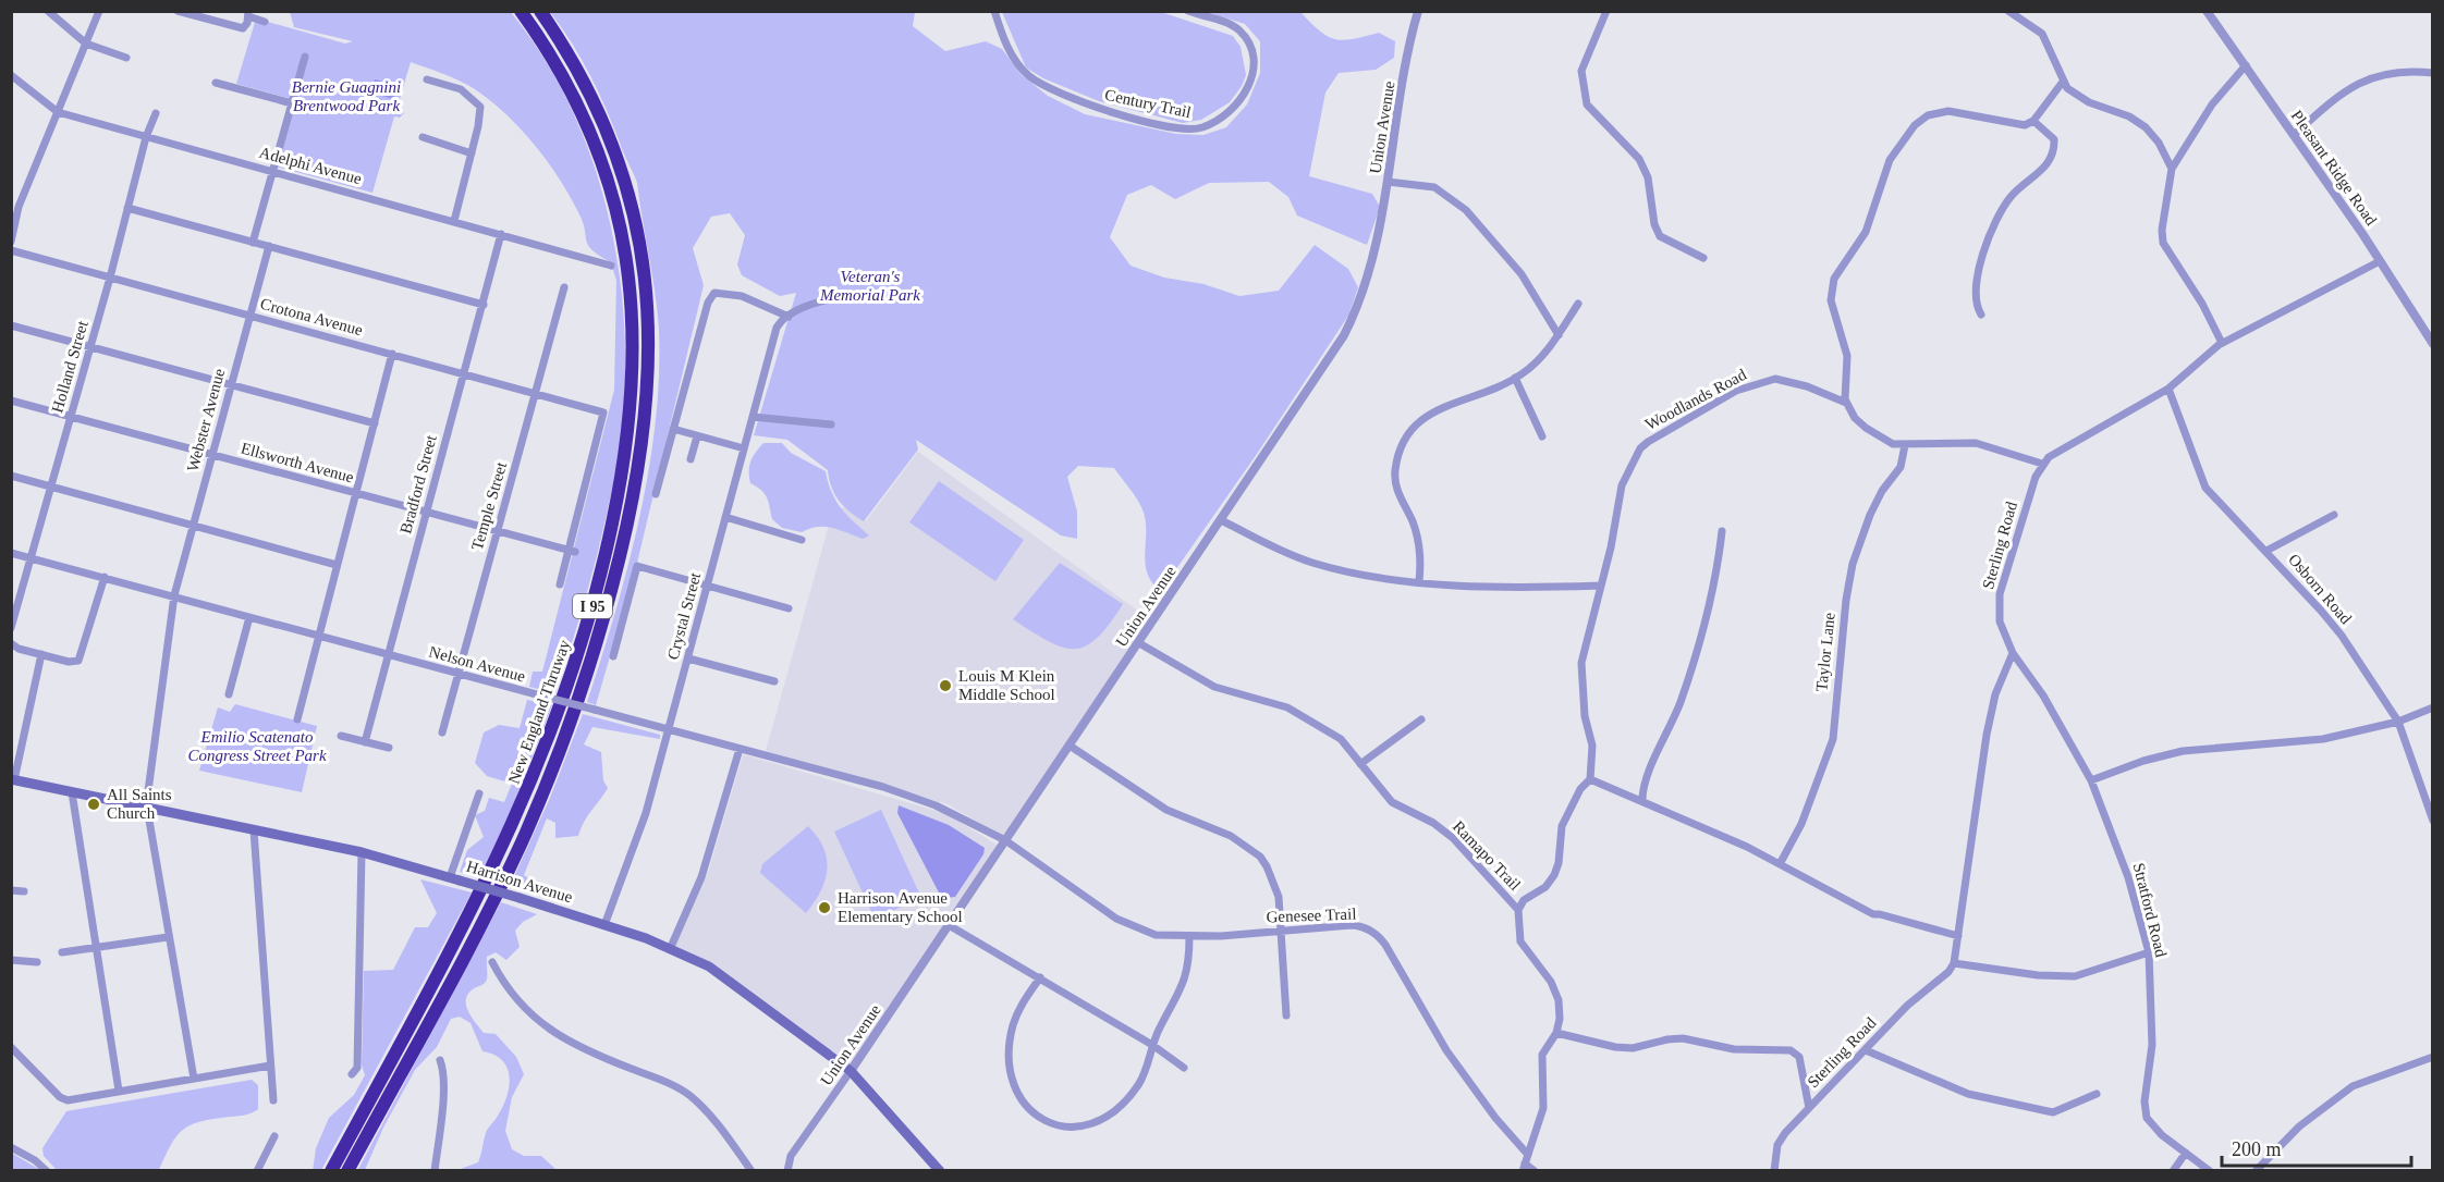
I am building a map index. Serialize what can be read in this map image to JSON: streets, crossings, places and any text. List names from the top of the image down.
{
  "streets": {
    "highway": ["I 95", "New England Thruway"],
    "main road": ["Harrison Avenue"],
    "street": [
      "Century Trail",
      "Union Avenue",
      "Adelphi Avenue",
      "Pleasant Ridge Road",
      "Crotona Avenue",
      "Holland Street",
      "Woodlands Road",
      "Webster Avenue",
      "Ellsworth Avenue",
      "Bradford Street",
      "Temple Street",
      "Sterling Road",
      "Osborn Road",
      "Crystal Street",
      "Taylor Lane",
      "Nelson Avenue",
      "Ramapo Trail",
      "Stratford Road",
      "Genesee Trail"
    ]
  },
  "crossings": [
    ["Union Avenue", "Nelson Avenue"],
    ["Union Avenue", "Ramapo Trail"],
    ["Union Avenue", "Harrison Avenue"],
    ["Union Avenue", "Genesee Trail"],
    ["Adelphi Avenue", "Holland Street"],
    ["Adelphi Avenue", "Bradford Street"],
    ["Crotona Avenue", "Holland Street"],
    ["Crotona Avenue", "Webster Avenue"],
    ["Crotona Avenue", "Ellsworth Avenue"],
    ["Crotona Avenue", "Bradford Street"],
    ["Crotona Avenue", "Temple Street"],
    ["Holland Street", "Ellsworth Avenue"],
    ["Holland Street", "Nelson Avenue"],
    ["Webster Avenue", "Ellsworth Avenue"],
    ["Webster Avenue", "Nelson Avenue"],
    ["Webster Avenue", "Harrison Avenue"],
    ["Ellsworth Avenue", "Bradford Street"],
    ["Ellsworth Avenue", "Temple Street"],
    ["Bradford Street", "Nelson Avenue"],
    ["Temple Street", "Nelson Avenue"],
    ["Sterling Road", "Stratford Road"],
    ["Crystal Street", "Nelson Avenue"],
    ["Crystal Street", "Harrison Avenue"],
    ["Nelson Avenue", "Genesee Trail"]
  ],
  "parks": ["Bernie Guagnini Brentwood Park", "Veteran's Memorial Park", "Emilio Scatenato Congress Street Park"],
  "places": ["Louis M Klein Middle School", "All Saints Church", "Harrison Avenue Elementary School"],
  "scale_bar": "200 m"
}
